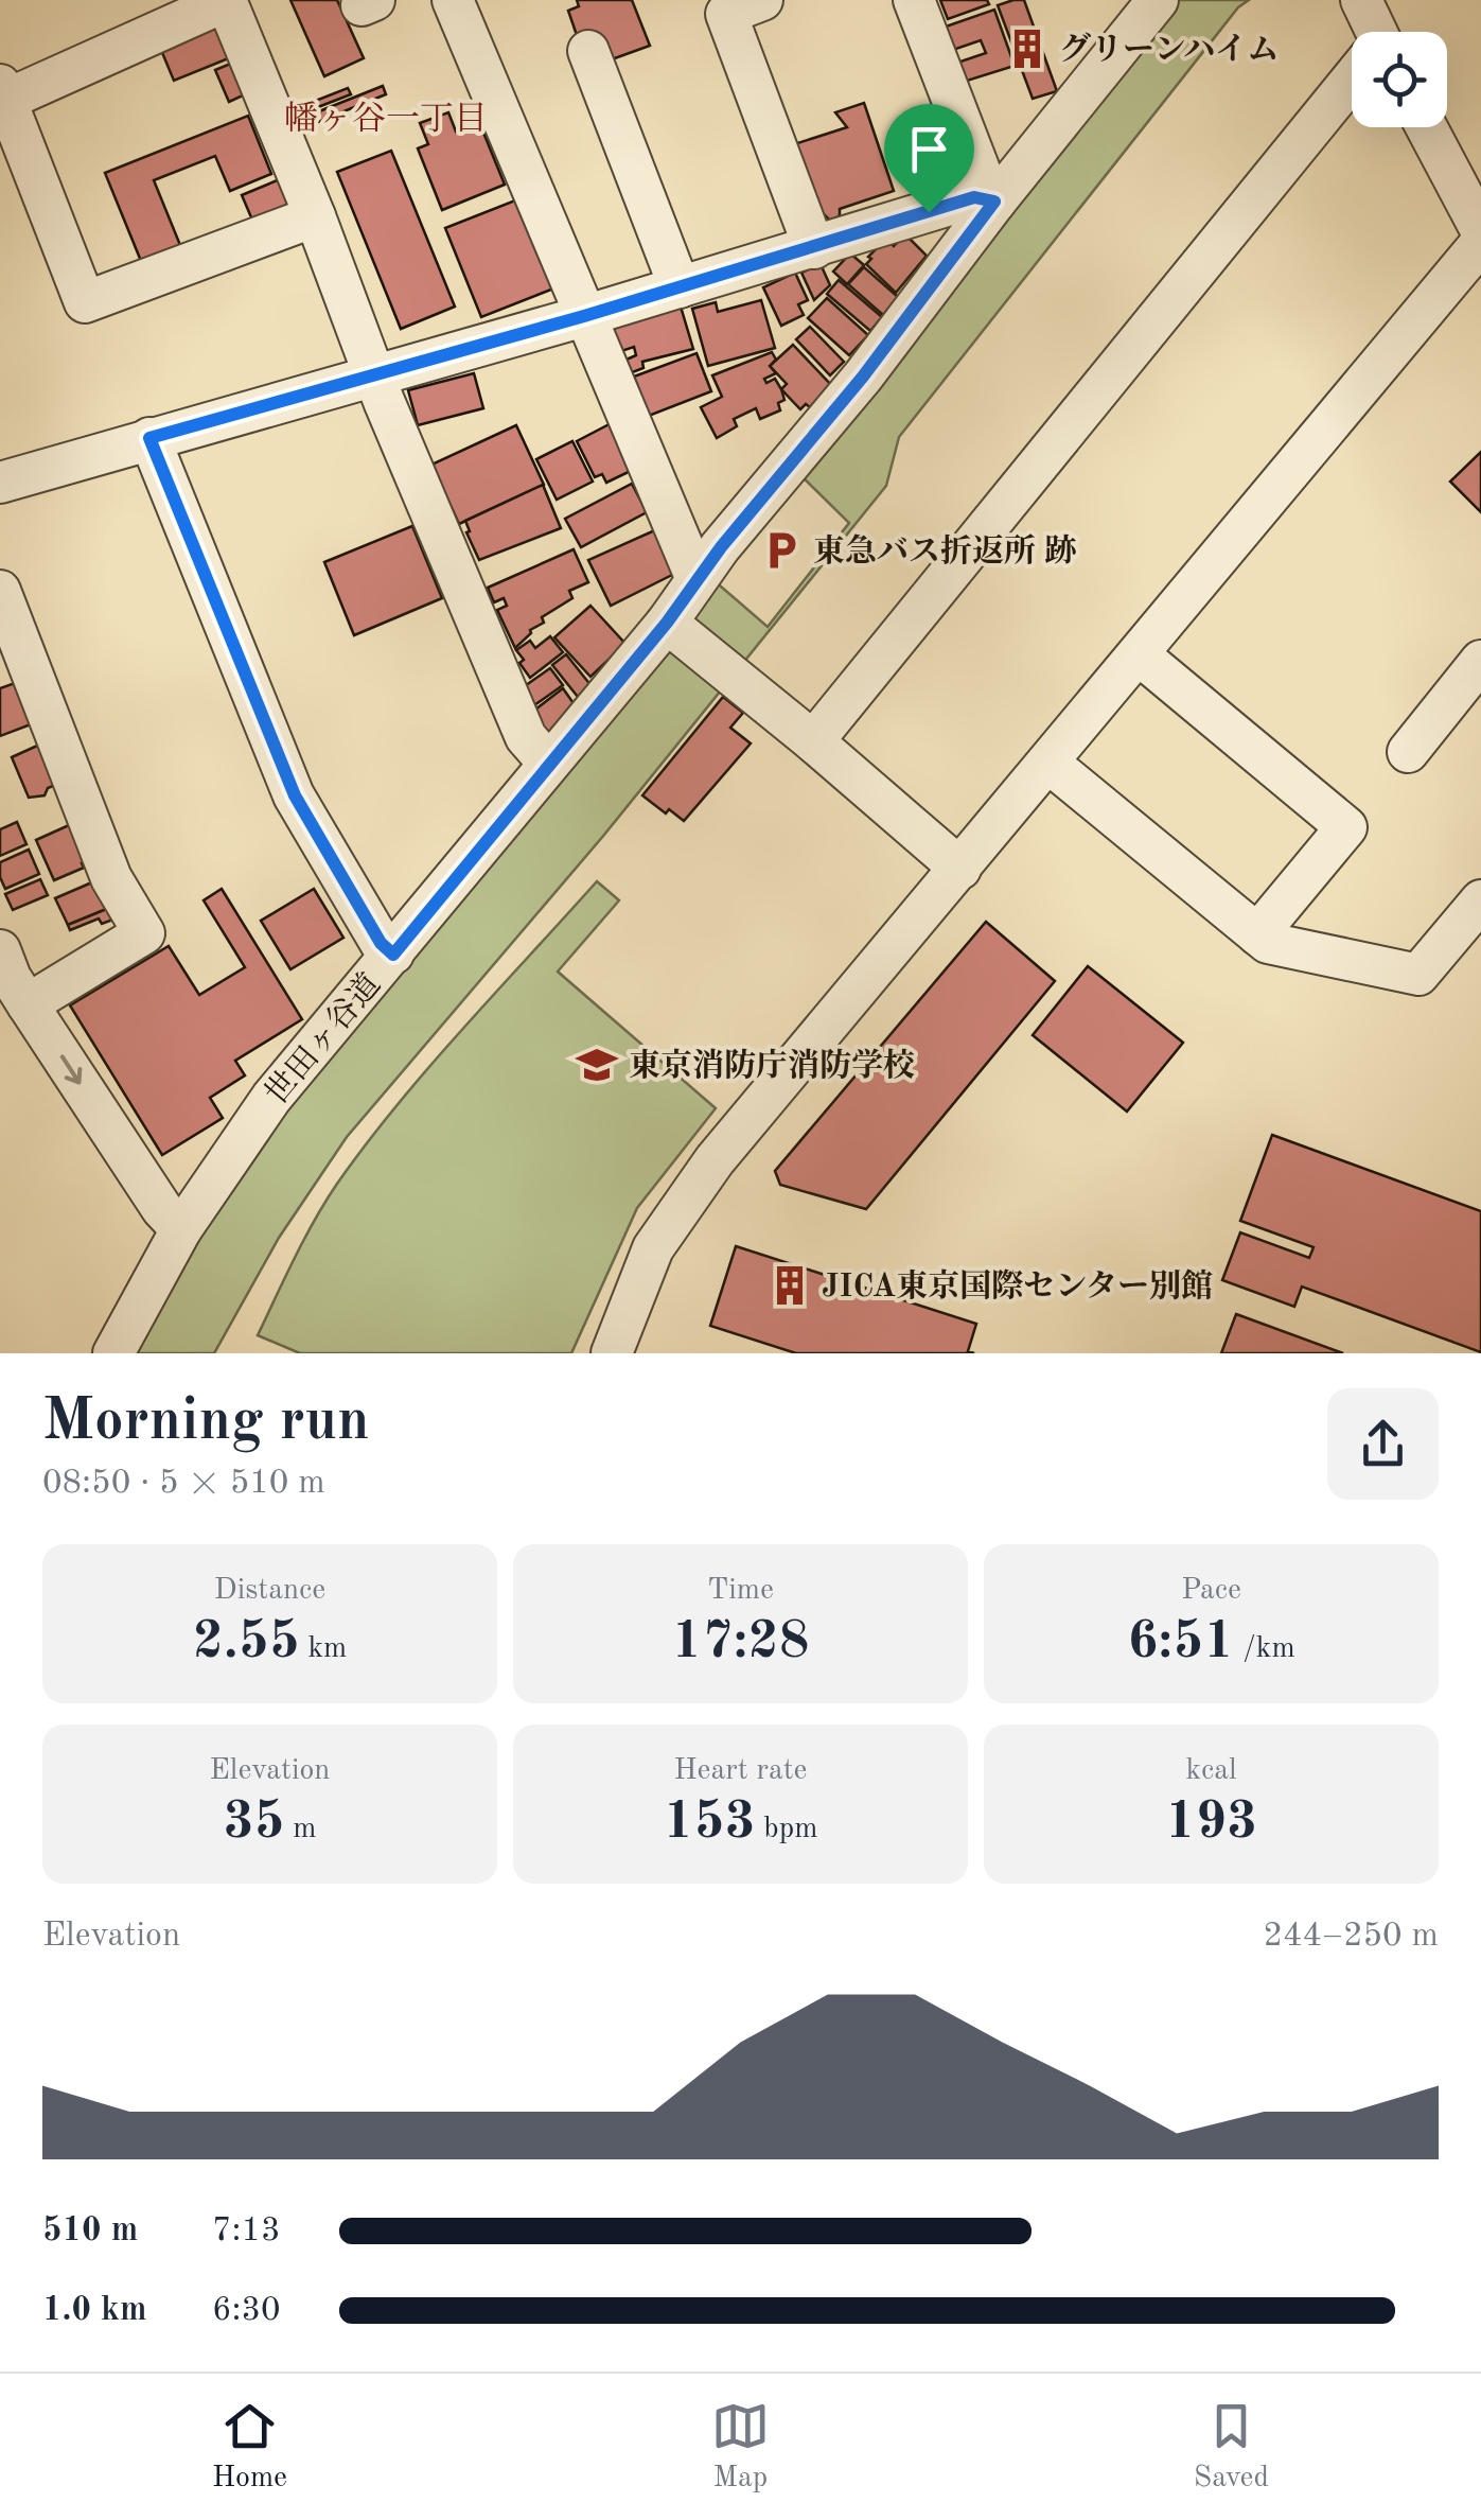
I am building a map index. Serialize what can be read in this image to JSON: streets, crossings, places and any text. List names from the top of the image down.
{
  "streets": {
    "street": ["世田ヶ谷道"]
  },
  "districts": ["幡ヶ谷一丁目"],
  "places": {
    "building": ["グリーンハイム", "JICA東京国際センター別館"],
    "parking": ["東急バス折返所 跡"],
    "school or university": ["東京消防庁消防学校"]
  },
  "page": {
    "heading": ["Morning run", "08:50 · 5 × 510 m"],
    "stats": [
      ["Distance", "2.55 km"],
      ["Time", "17:28"],
      ["Pace", "6:51 /km"],
      ["Elevation", "35 m"],
      ["Heart rate", "153 bpm"],
      ["kcal", "193"]
    ],
    "chart": ["Elevation", "244–250 m"],
    "list": [
      {
        "name": "510 m",
        "note": "7:13"
      },
      {
        "name": "1.0 km",
        "note": "6:30"
      }
    ],
    "tabs": ["Home", "Map", "Saved"]
  }
}
